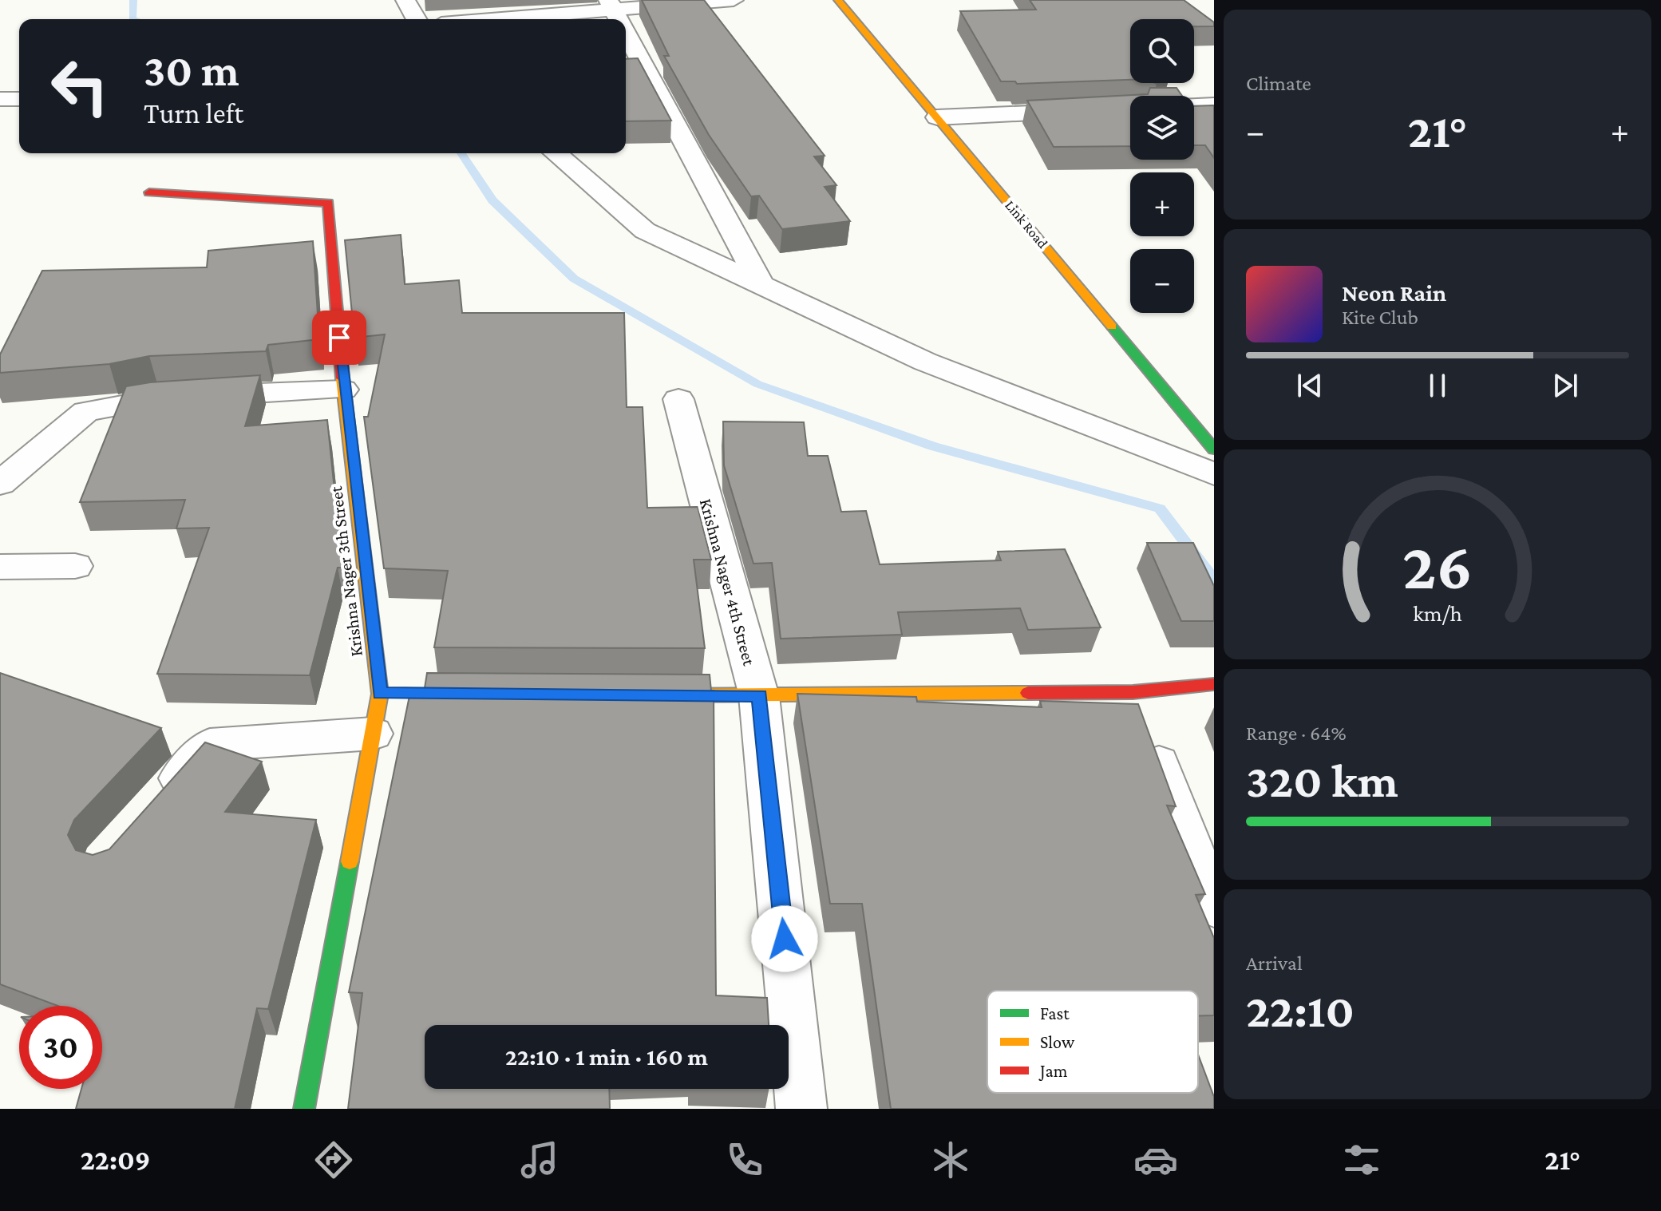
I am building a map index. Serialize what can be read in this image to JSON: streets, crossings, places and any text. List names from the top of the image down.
{
  "streets": {
    "street": ["Link Road", "Krishna Nager 3th Street", "Krishna Nager 4th Street"]
  },
  "legend": ["Fast", "Slow", "Jam"],
  "page": {
    "tile": [
      "Climate",
      ["Range · 64%", "320 km"],
      ["Arrival", "22:10"]
    ],
    "map_buttons": ["+", "−"],
    "turn": ["30 m", "Turn left"],
    "heat": ["−", "21°", "+"],
    "song": ["Neon Rain", "Kite Club"],
    "limit": "30",
    "trip": "22:10 · 1 min · 160 m",
    "tabs": ["22:09", "21°"],
    "gauge": ["26", "km/h"]
  }
}
